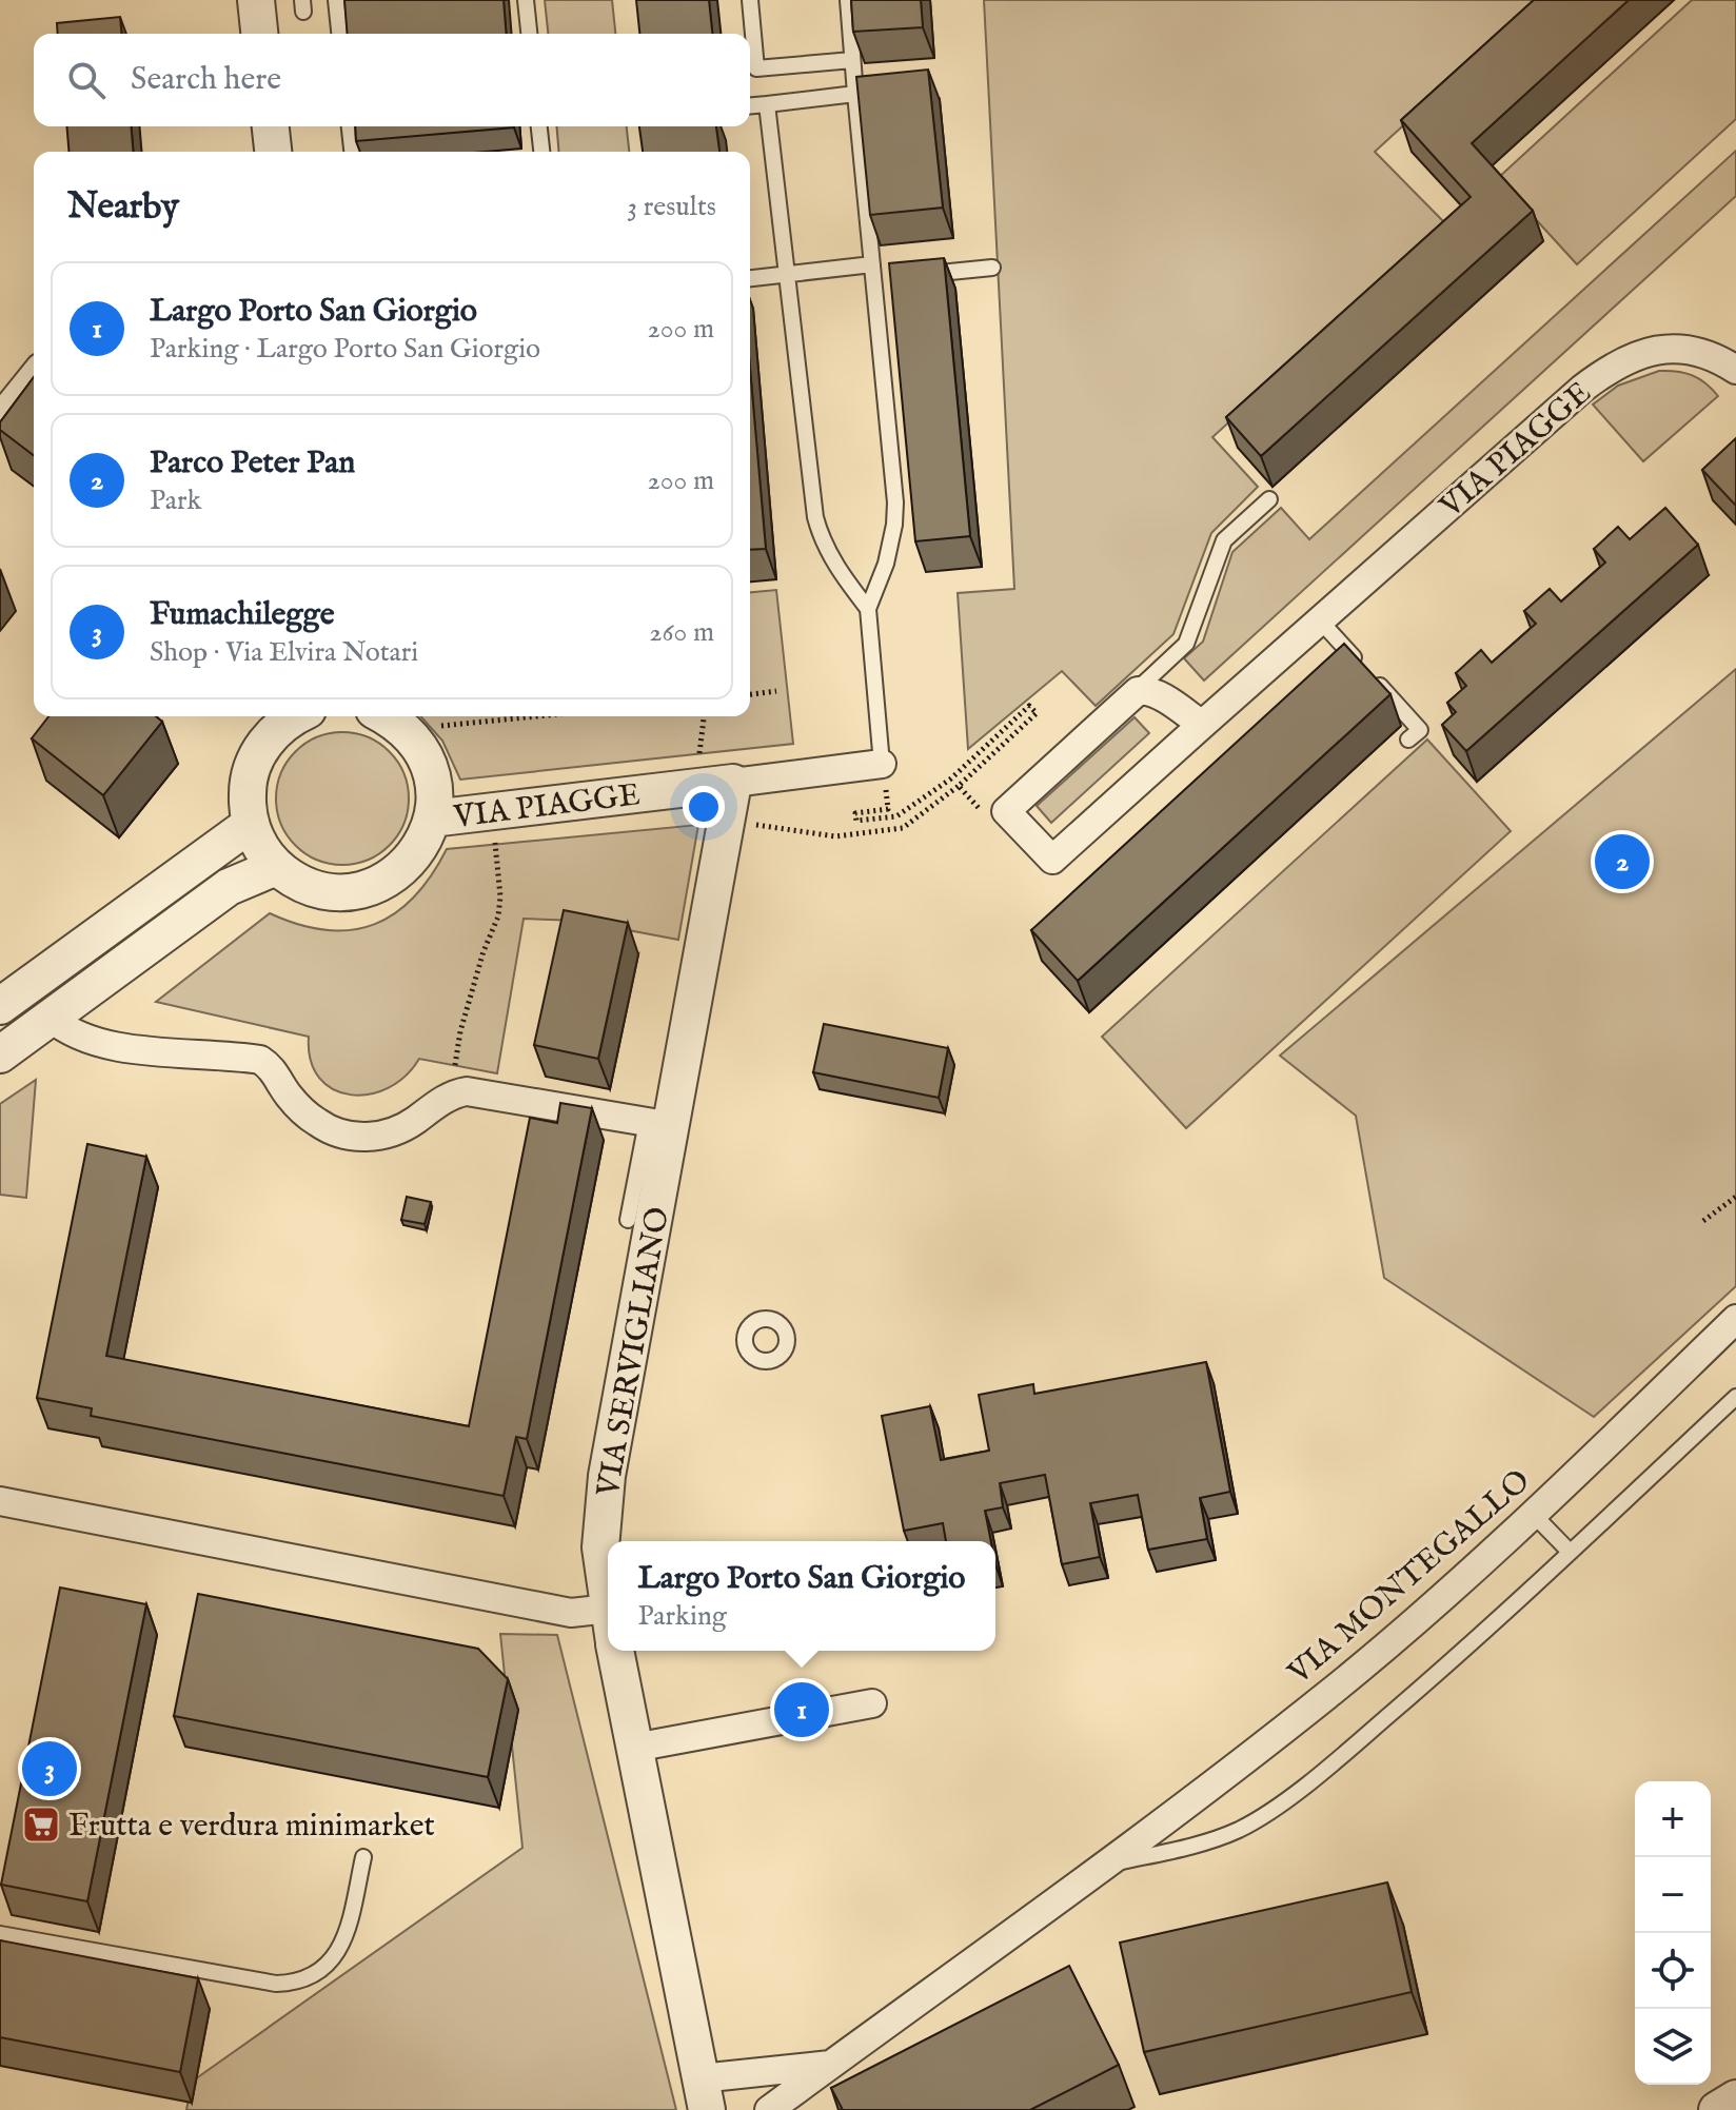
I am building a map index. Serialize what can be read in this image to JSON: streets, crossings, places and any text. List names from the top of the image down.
{
  "streets": {
    "street": ["VIA PIAGGE", "VIA SERVIGLIANO", "VIA MONTEGALLO"]
  },
  "crossings": [
    ["VIA PIAGGE", "VIA SERVIGLIANO"],
    ["VIA SERVIGLIANO", "VIA MONTEGALLO"]
  ],
  "places": {
    "supermarket": ["Frutta e verdura minimarket"]
  },
  "page": {
    "search": "Search here",
    "heading": ["Nearby", "3 results"],
    "list": [
      {
        "mark": "1",
        "name": "Largo Porto San Giorgio",
        "note": "Parking · Largo Porto San Giorgio",
        "value": "200 m"
      },
      {
        "mark": "2",
        "name": "Parco Peter Pan",
        "note": "Park",
        "value": "200 m"
      },
      {
        "mark": "3",
        "name": "Fumachilegge",
        "note": "Shop · Via Elvira Notari",
        "value": "260 m"
      }
    ],
    "pins": ["2", "1", "3"],
    "popup": ["Largo Porto San Giorgio", "Parking"],
    "map_buttons": ["+", "−"]
  }
}
